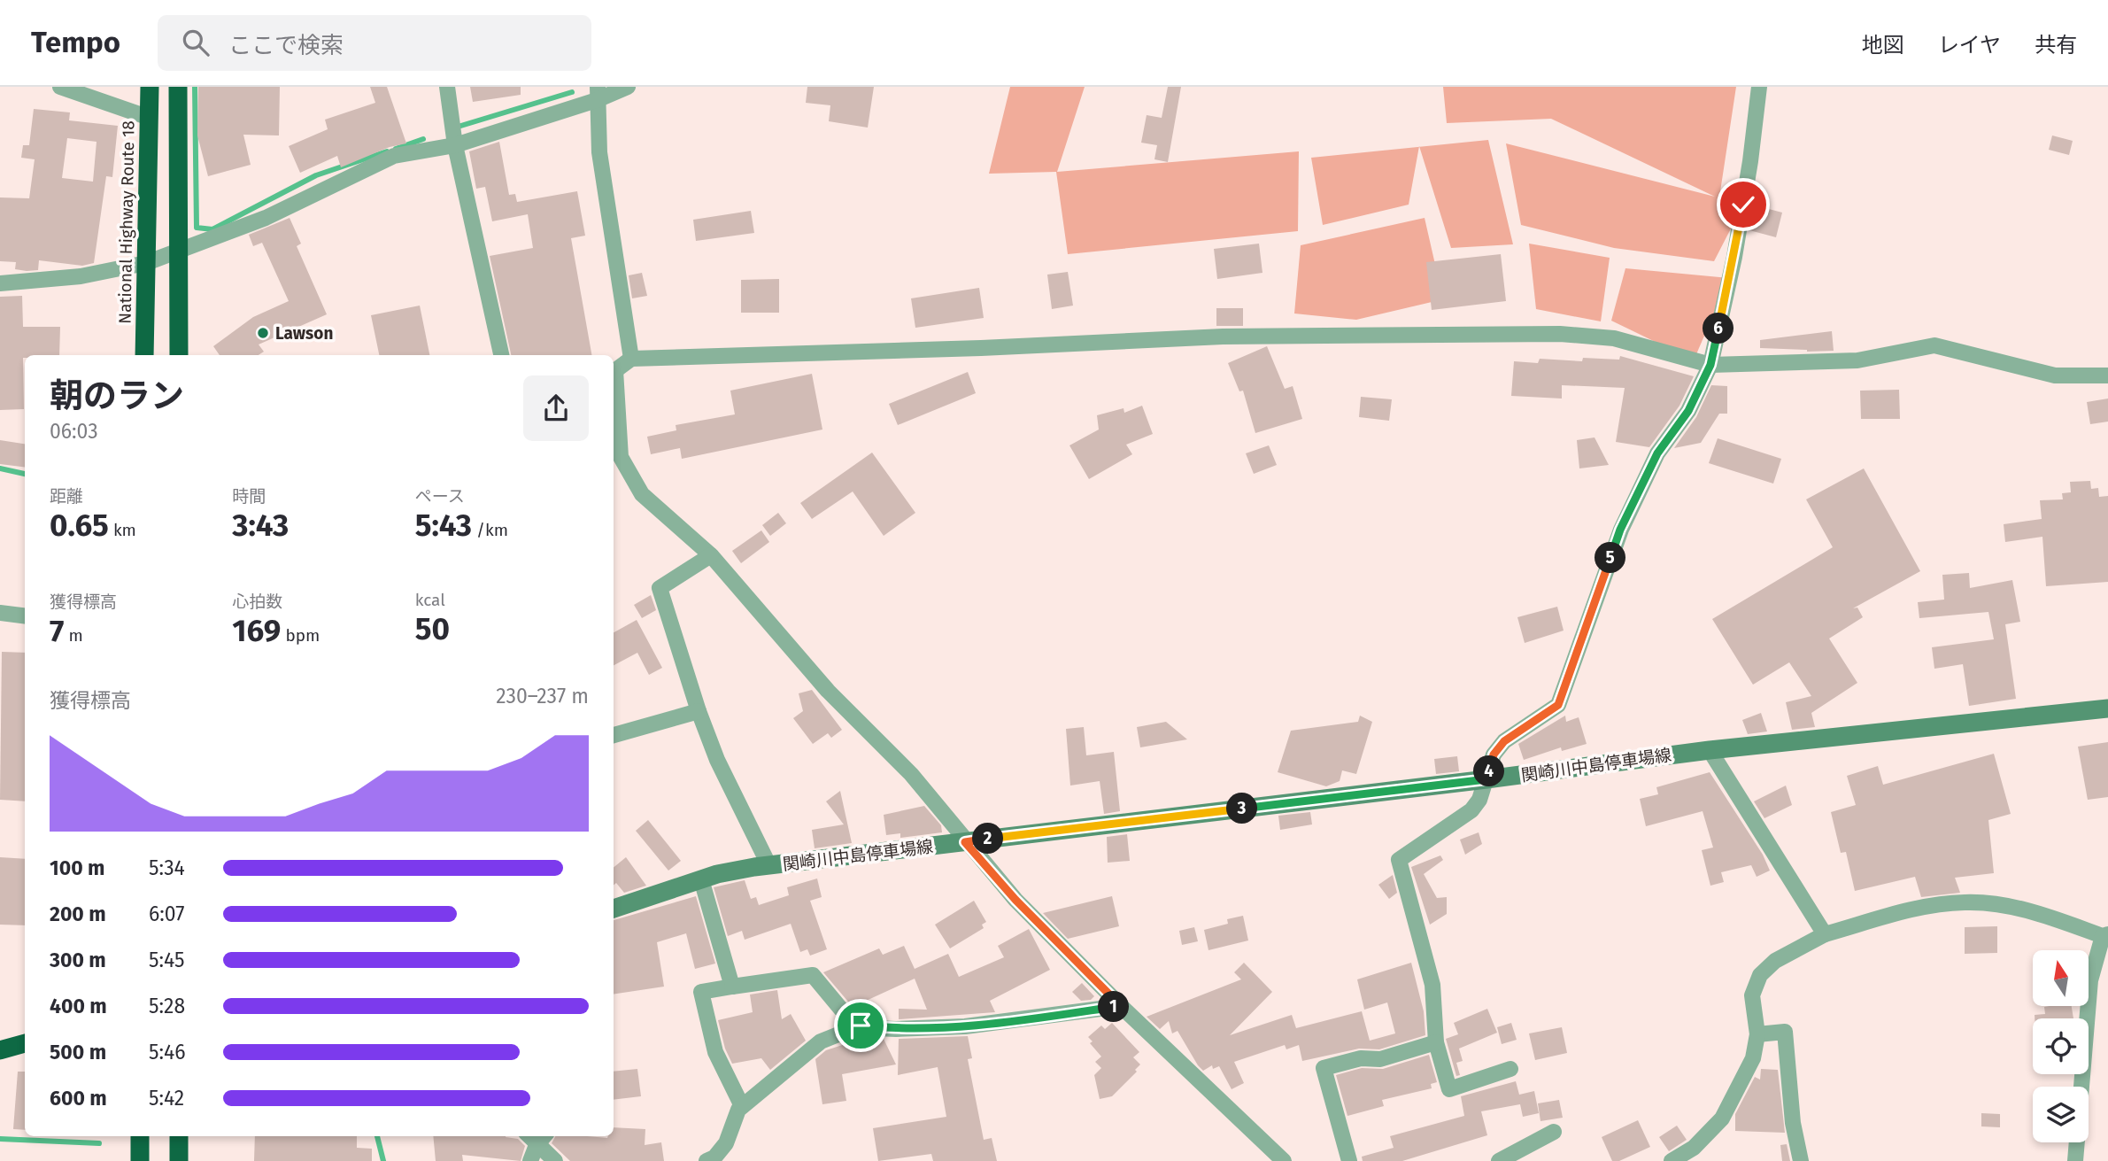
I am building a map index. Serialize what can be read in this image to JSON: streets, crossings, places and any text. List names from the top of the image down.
{
  "streets": {
    "highway": ["National Highway Route 18"],
    "main road": ["関崎川中島停車場線"]
  },
  "places": ["Lawson"],
  "north": "top",
  "page": {
    "header": "Tempo",
    "search": "ここで検索",
    "nav": ["地図", "レイヤ", "共有"],
    "pins": [
      "6",
      "5",
      "4",
      "3",
      "2",
      "1"
    ],
    "heading": ["朝のラン", "06:03"],
    "stats": [
      ["距離", "0.65 km"],
      ["時間", "3:43"],
      ["ペース", "5:43 /km"],
      ["獲得標高", "7 m"],
      ["心拍数", "169 bpm"],
      ["kcal", "50"]
    ],
    "chart": ["獲得標高", "230–237 m"],
    "list": [
      {
        "name": "100 m",
        "note": "5:34"
      },
      {
        "name": "200 m",
        "note": "6:07"
      },
      {
        "name": "300 m",
        "note": "5:45"
      },
      {
        "name": "400 m",
        "note": "5:28"
      },
      {
        "name": "500 m",
        "note": "5:46"
      },
      {
        "name": "600 m",
        "note": "5:42"
      }
    ]
  }
}
